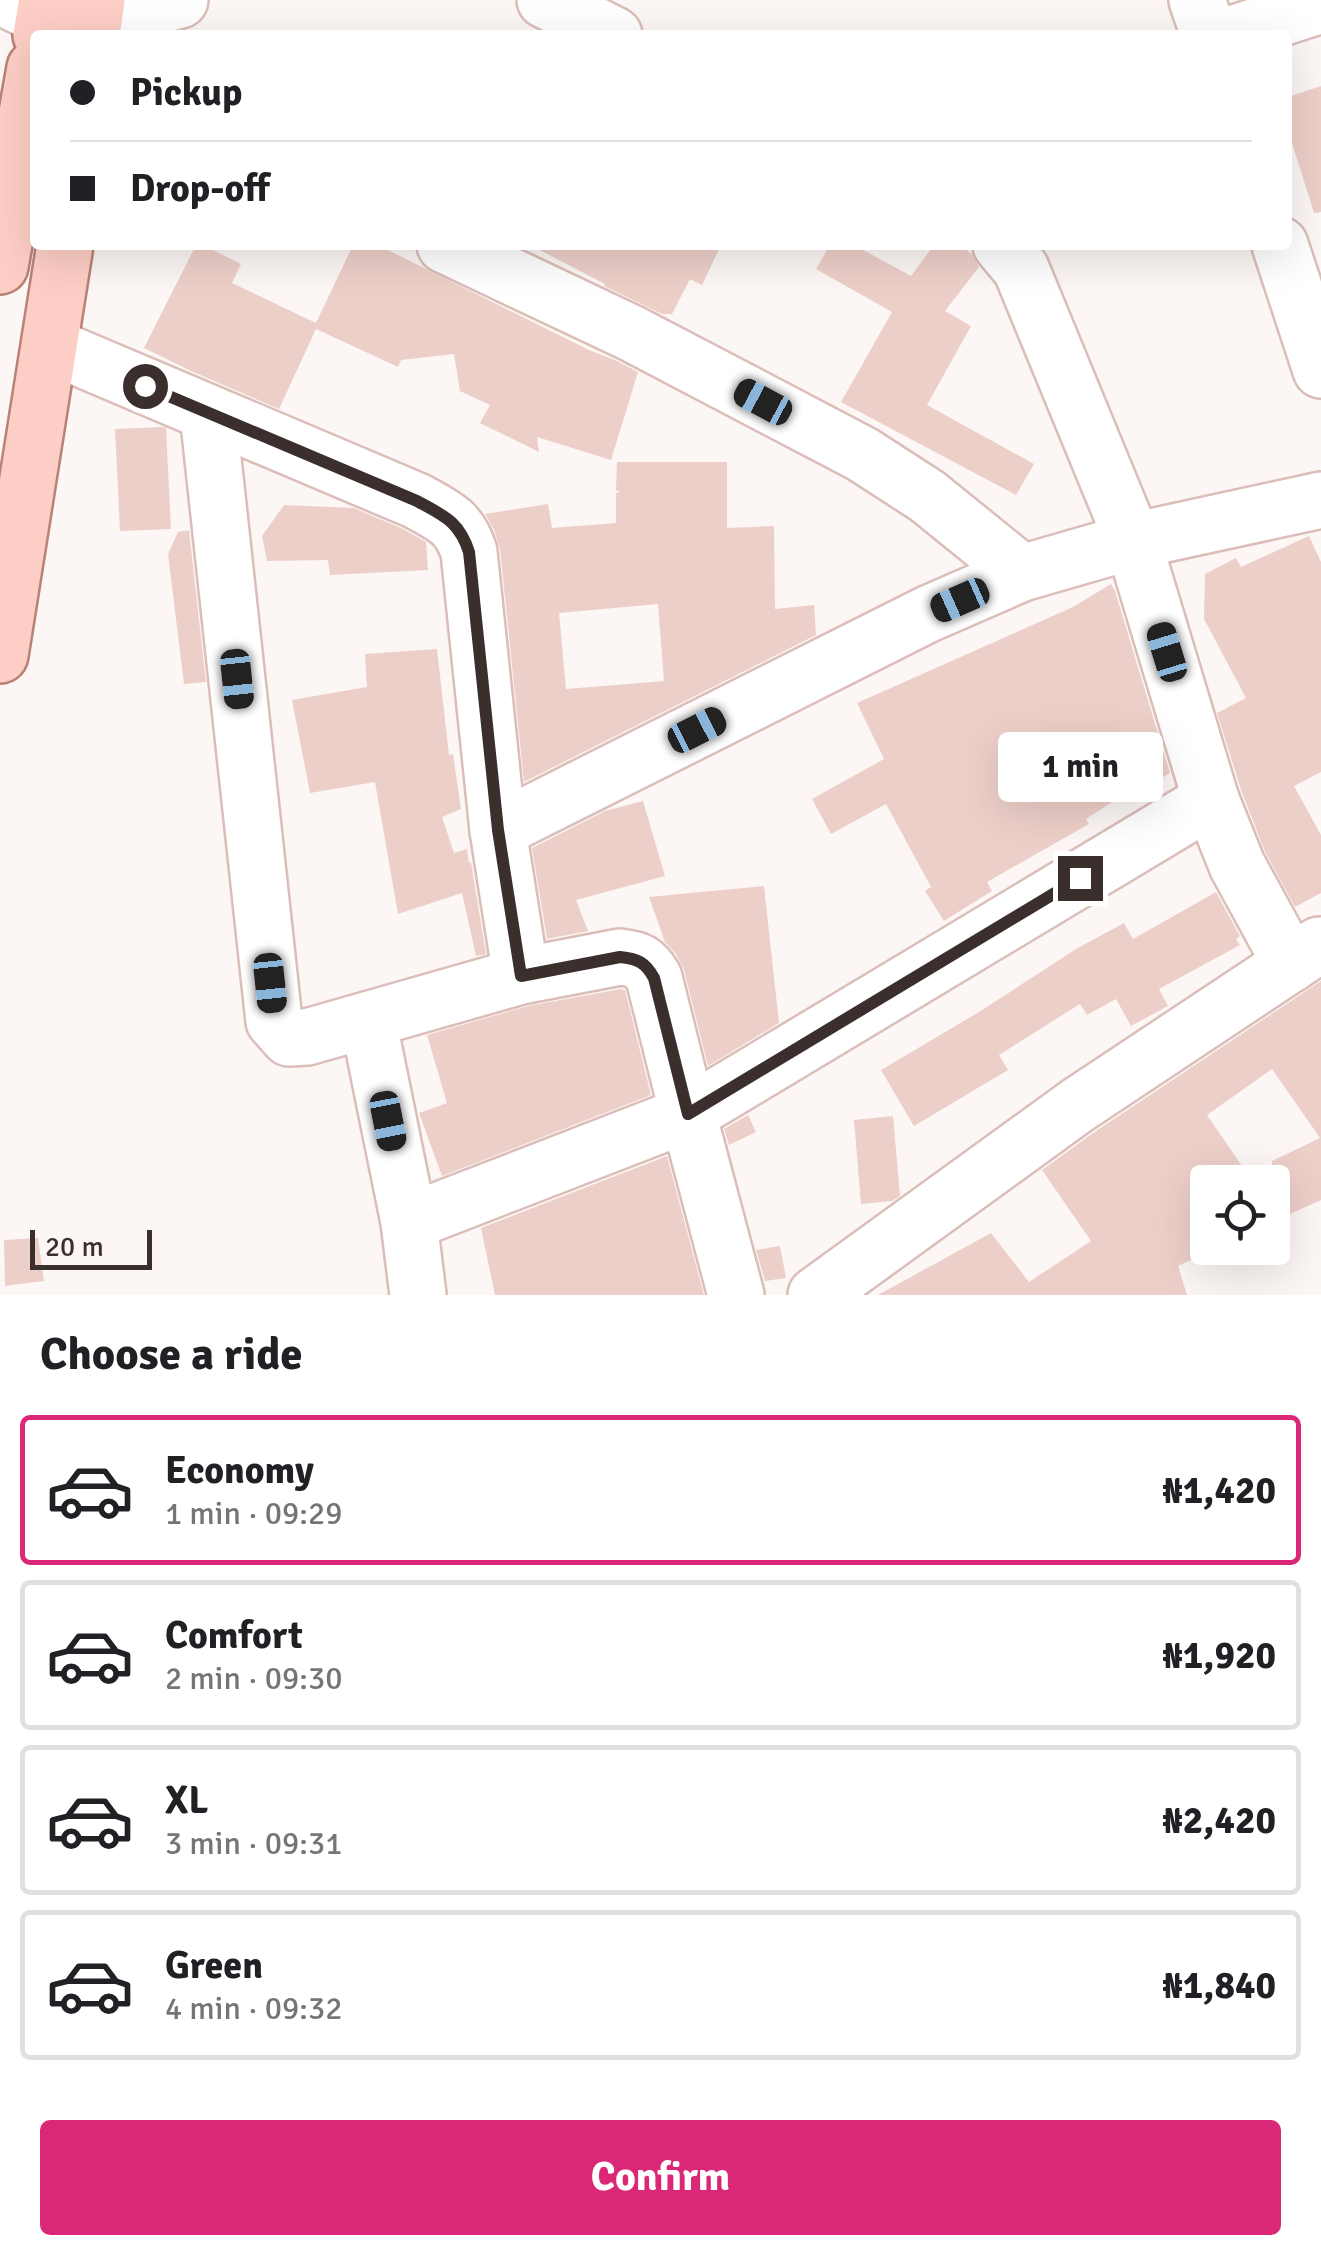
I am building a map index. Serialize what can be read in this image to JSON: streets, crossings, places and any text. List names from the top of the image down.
{
  "scale_bar": "20 m",
  "page": {
    "banner": ["Pickup", "Drop-off"],
    "bubble": "1 min",
    "scale": "20 m",
    "heading": "Choose a ride",
    "list": [
      {
        "name": "Economy",
        "note": "1 min · 09:29",
        "value": "₦1,420"
      },
      {
        "name": "Comfort",
        "note": "2 min · 09:30",
        "value": "₦1,920"
      },
      {
        "name": "XL",
        "note": "3 min · 09:31",
        "value": "₦2,420"
      },
      {
        "name": "Green",
        "note": "4 min · 09:32",
        "value": "₦1,840"
      }
    ],
    "buttons": "Confirm"
  }
}
